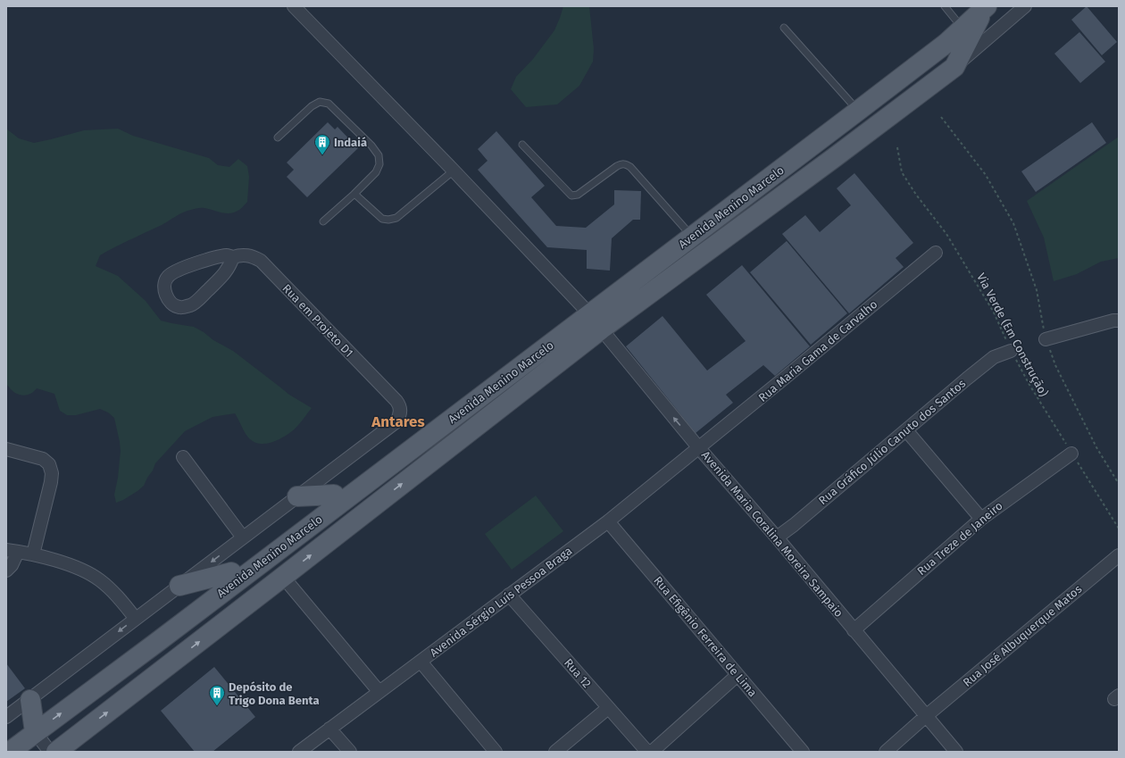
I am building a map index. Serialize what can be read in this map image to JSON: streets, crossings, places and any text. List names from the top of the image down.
{
  "streets": {
    "main road": ["Avenida Menino Marcelo"],
    "street": [
      "Rua em Projeto D1",
      "Rua Maria Gama de Carvalho",
      "Rua Gráfico Júlio Canuto dos Santos",
      "Avenida Maria Coralina Moreira Sampaio",
      "Rua Treze de Janeiro",
      "Avenida Sérgio Luís Pessoa Braga",
      "Rua José Albuquerque Matos",
      "Rua Efigênio Ferreira de Lima",
      "Rua 12"
    ],
    "path": ["Via Verde (Em Construção)"]
  },
  "crossings": [
    ["Avenida Menino Marcelo", "Rua em Projeto D1"],
    ["Avenida Menino Marcelo", "Avenida Maria Coralina Moreira Sampaio"],
    ["Via Verde (Em Construção)", "Rua Gráfico Júlio Canuto dos Santos"],
    ["Via Verde (Em Construção)", "Rua Treze de Janeiro"],
    ["Rua Maria Gama de Carvalho", "Avenida Maria Coralina Moreira Sampaio"],
    ["Rua Maria Gama de Carvalho", "Avenida Sérgio Luís Pessoa Braga"],
    ["Rua Gráfico Júlio Canuto dos Santos", "Avenida Maria Coralina Moreira Sampaio"],
    ["Avenida Maria Coralina Moreira Sampaio", "Rua Treze de Janeiro"],
    ["Avenida Maria Coralina Moreira Sampaio", "Avenida Sérgio Luís Pessoa Braga"],
    ["Avenida Maria Coralina Moreira Sampaio", "Rua José Albuquerque Matos"],
    ["Avenida Sérgio Luís Pessoa Braga", "Rua Efigênio Ferreira de Lima"],
    ["Avenida Sérgio Luís Pessoa Braga", "Rua 12"]
  ],
  "districts": ["Antares"],
  "places": {
    "building": ["Indaiá", "Depósito de Trigo Dona Benta"]
  }
}
